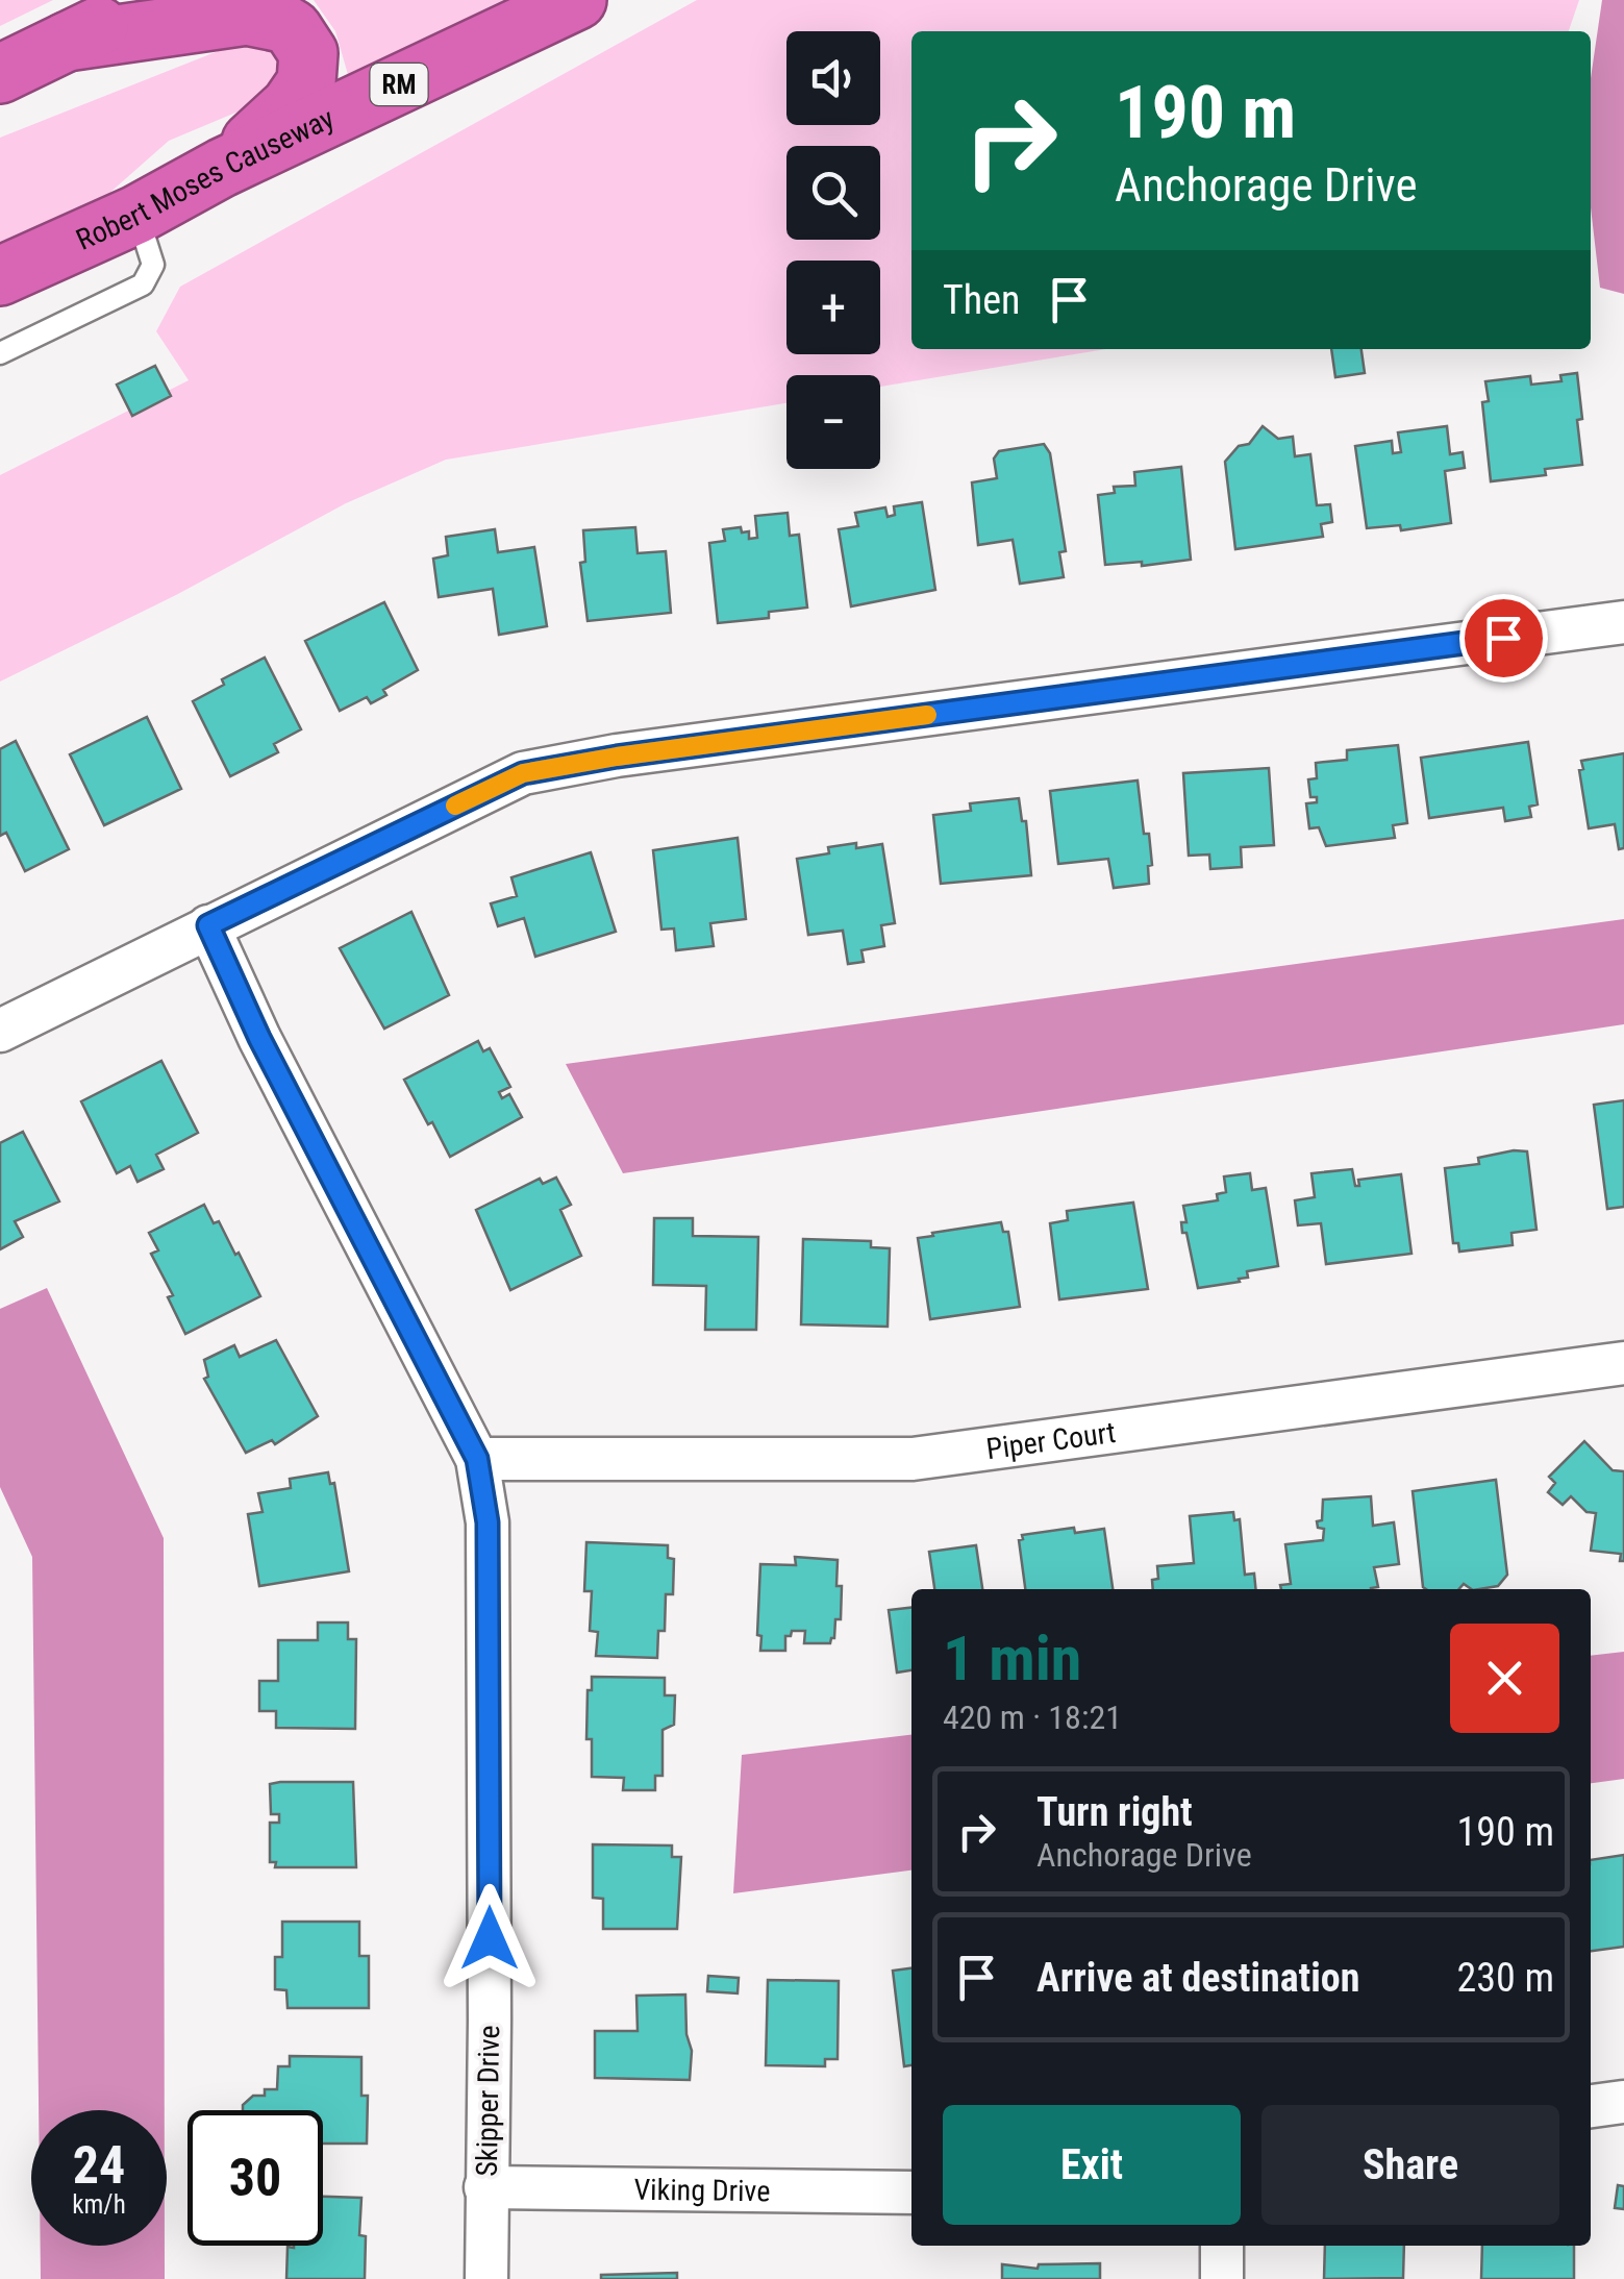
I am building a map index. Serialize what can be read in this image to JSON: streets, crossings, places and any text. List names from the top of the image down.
{
  "streets": {
    "highway": ["RM", "Robert Moses Causeway"],
    "street": ["Piper Court", "Skipper Drive", "Viking Drive"]
  },
  "crossings": [
    ["Piper Court", "Skipper Drive"],
    ["Skipper Drive", "Viking Drive"]
  ],
  "page": {
    "map_buttons": ["+", "−"],
    "turn": ["190 m", "Anchorage Drive"],
    "then": "Then",
    "heading": ["1 min", "420 m · 18:21"],
    "list": [
      {
        "name": "Turn right",
        "note": "Anchorage Drive",
        "value": "190 m"
      },
      {
        "name": "Arrive at destination",
        "value": "230 m"
      }
    ],
    "buttons": ["Exit", "Share"],
    "speed": "24 km/h",
    "limit": "30"
  }
}
